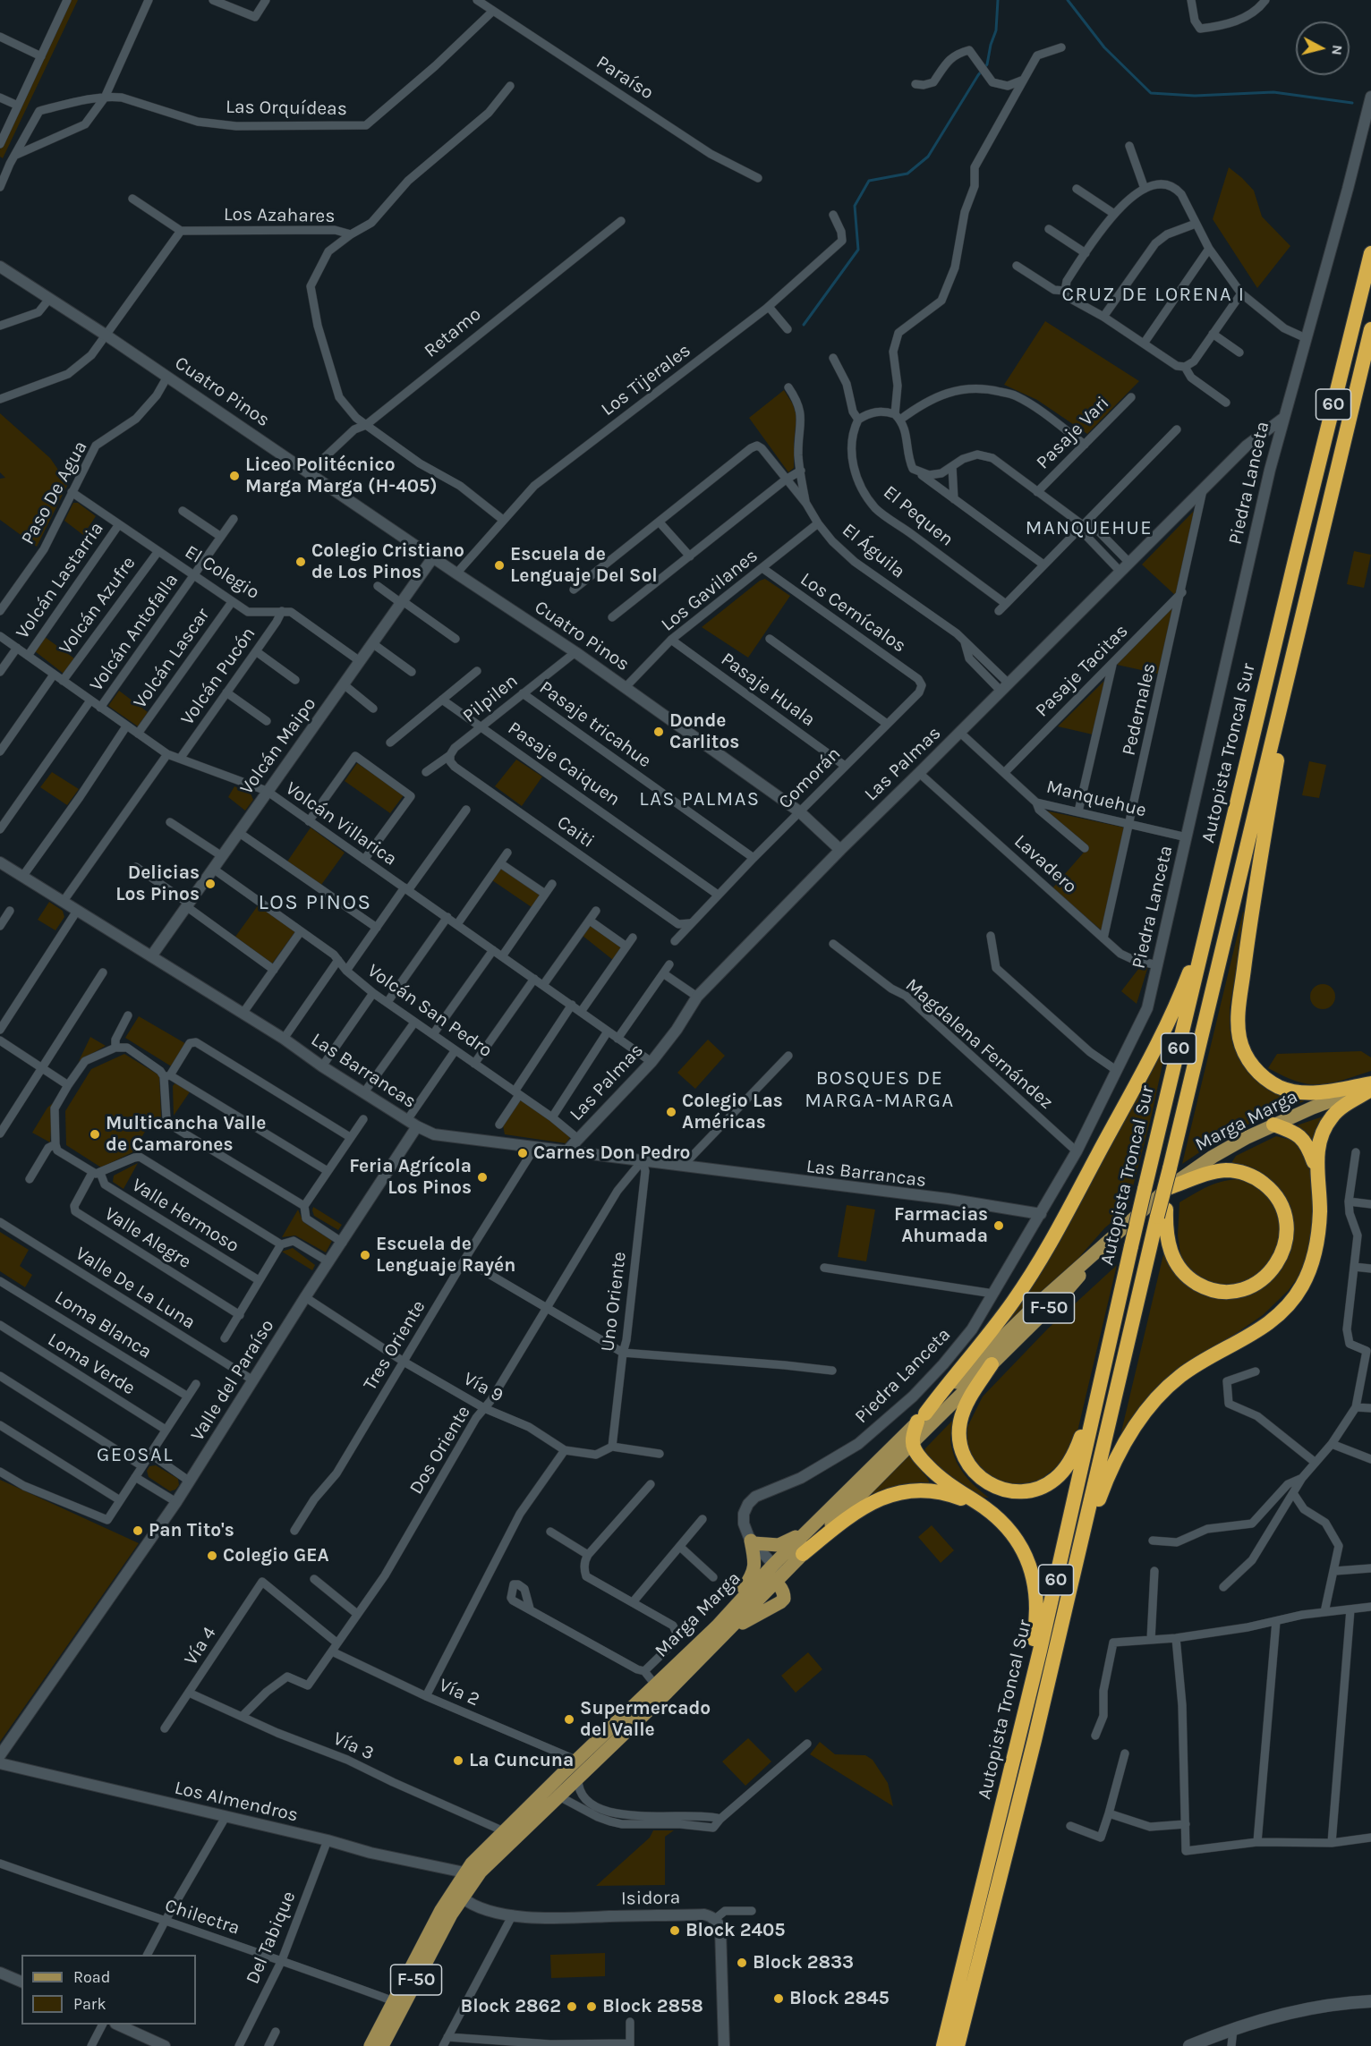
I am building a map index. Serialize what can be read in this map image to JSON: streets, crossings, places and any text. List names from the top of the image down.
{
  "streets": {
    "highway": ["60", "Autopista Troncal Sur"],
    "main road": ["Marga Marga", "F-50"],
    "street": [
      "Paraíso",
      "Las Orquídeas",
      "Los Azahares",
      "Retamo",
      "Los Tijerales",
      "Cuatro Pinos",
      "Pasaje Vari",
      "Piedra Lanceta",
      "Paso De Agua",
      "El Pequen",
      "El Águila",
      "El Colegio",
      "Volcán Lastarria",
      "Los Gavilanes",
      "Volcán Azufre",
      "Los Cernícalos",
      "Volcán Antofalla",
      "Volcán Lascar",
      "Pasaje Tacitas",
      "Volcán Pucón",
      "Pasaje Huala",
      "Pilpilen",
      "Pedernales",
      "Pasaje tricahue",
      "Volcán Maipo",
      "Pasaje Caiquen",
      "Las Palmas",
      "Comorán",
      "Manquehue",
      "Volcán Villarica",
      "Caiti",
      "Lavadero",
      "Volcán San Pedro",
      "Magdalena Fernández",
      "Las Barrancas",
      "Valle Hermoso",
      "Valle Alegre",
      "Valle De La Luna",
      "Uno Oriente",
      "Loma Blanca",
      "Tres Oriente",
      "Loma Verde",
      "Valle del Paraíso",
      "Vía 9",
      "Dos Oriente",
      "Vía 4",
      "Vía 2",
      "Vía 3",
      "Los Almendros",
      "Isidora",
      "Chilectra",
      "Del Tabique"
    ]
  },
  "crossings": [
    ["Paraíso", "Las Orquídeas"],
    ["Retamo", "Cuatro Pinos"],
    ["Los Tijerales", "Cuatro Pinos"],
    ["Cuatro Pinos", "Paso De Agua"],
    ["Cuatro Pinos", "Los Gavilanes"],
    ["Cuatro Pinos", "Pilpilen"],
    ["Cuatro Pinos", "Volcán Maipo"],
    ["Cuatro Pinos", "Las Palmas"],
    ["Cuatro Pinos", "Comorán"],
    ["Piedra Lanceta", "Las Palmas"],
    ["Piedra Lanceta", "Manquehue"],
    ["Piedra Lanceta", "Lavadero"],
    ["Piedra Lanceta", "Magdalena Fernández"],
    ["Piedra Lanceta", "Las Barrancas"],
    ["Piedra Lanceta", "Marga Marga"],
    ["Paso De Agua", "El Colegio"],
    ["El Águila", "Los Gavilanes"],
    ["El Águila", "Las Palmas"],
    ["El Colegio", "Volcán Lastarria"],
    ["El Colegio", "Volcán Azufre"],
    ["El Colegio", "Volcán Antofalla"],
    ["El Colegio", "Volcán Lascar"],
    ["El Colegio", "Volcán Pucón"],
    ["El Colegio", "Volcán Maipo"],
    ["Volcán Lastarria", "Volcán Villarica"],
    ["Los Gavilanes", "Los Cernícalos"],
    ["Los Gavilanes", "Pasaje Huala"],
    ["Volcán Azufre", "Volcán Villarica"],
    ["Los Cernícalos", "Comorán"],
    ["Volcán Antofalla", "Volcán Villarica"],
    ["Volcán Lascar", "Volcán Villarica"],
    ["Pasaje Tacitas", "Pedernales"],
    ["Pasaje Tacitas", "Manquehue"],
    ["Volcán Pucón", "Volcán Villarica"],
    ["Pasaje Huala", "Comorán"],
    ["Pilpilen", "Pasaje tricahue"],
    ["Pilpilen", "Pasaje Caiquen"],
    ["Pilpilen", "Caiti"],
    ["Pedernales", "Las Palmas"],
    ["Pedernales", "Manquehue"],
    ["Pedernales", "Lavadero"],
    ["Pasaje tricahue", "Comorán"],
    ["Volcán Maipo", "Volcán Villarica"],
    ["Volcán Maipo", "Volcán San Pedro"],
    ["Volcán Maipo", "Las Barrancas"],
    ["Pasaje Caiquen", "Comorán"],
    ["Las Palmas", "Manquehue"],
    ["Las Palmas", "Volcán Villarica"],
    ["Las Palmas", "Lavadero"],
    ["Las Palmas", "Volcán San Pedro"],
    ["Las Palmas", "Las Barrancas"],
    ["Comorán", "Caiti"],
    ["Las Barrancas", "Uno Oriente"],
    ["Las Barrancas", "Tres Oriente"],
    ["Las Barrancas", "Valle del Paraíso"],
    ["Las Barrancas", "Dos Oriente"],
    ["Marga Marga", "Vía 2"],
    ["Marga Marga", "Vía 3"],
    ["Marga Marga", "Los Almendros"],
    ["Marga Marga", "Isidora"],
    ["Marga Marga", "Chilectra"],
    ["Valle Hermoso", "Valle Alegre"],
    ["Valle De La Luna", "Valle del Paraíso"],
    ["Uno Oriente", "Vía 9"],
    ["Uno Oriente", "Dos Oriente"],
    ["Tres Oriente", "Vía 9"],
    ["Valle del Paraíso", "Vía 9"],
    ["Vía 9", "Dos Oriente"],
    ["Dos Oriente", "Vía 4"],
    ["Dos Oriente", "Vía 2"],
    ["Dos Oriente", "Vía 3"],
    ["Vía 4", "Vía 3"],
    ["Los Almendros", "Del Tabique"],
    ["Chilectra", "Del Tabique"]
  ],
  "districts": [
    "CRUZ DE LORENA I",
    "MANQUEHUE",
    "LAS PALMAS",
    "LOS PINOS",
    "BOSQUES DE MARGA-MARGA",
    "GEOSAL"
  ],
  "places": [
    "Liceo Politécnico Marga Marga (H-405)",
    "Colegio Cristiano de Los Pinos",
    "Escuela de Lenguaje Del Sol",
    "Donde Carlitos",
    "Delicias Los Pinos",
    "Colegio Las Américas",
    "Multicancha Valle de Camarones",
    "Carnes Don Pedro",
    "Feria Agrícola Los Pinos",
    "Farmacias Ahumada",
    "Escuela de Lenguaje Rayén",
    "Pan Tito's",
    "Colegio GEA",
    "Supermercado del Valle",
    "La Cuncuna",
    "Block 2405",
    "Block 2833",
    "Block 2845",
    "Block 2862",
    "Block 2858"
  ],
  "legend": ["Road", "Park"],
  "north": "right"
}
